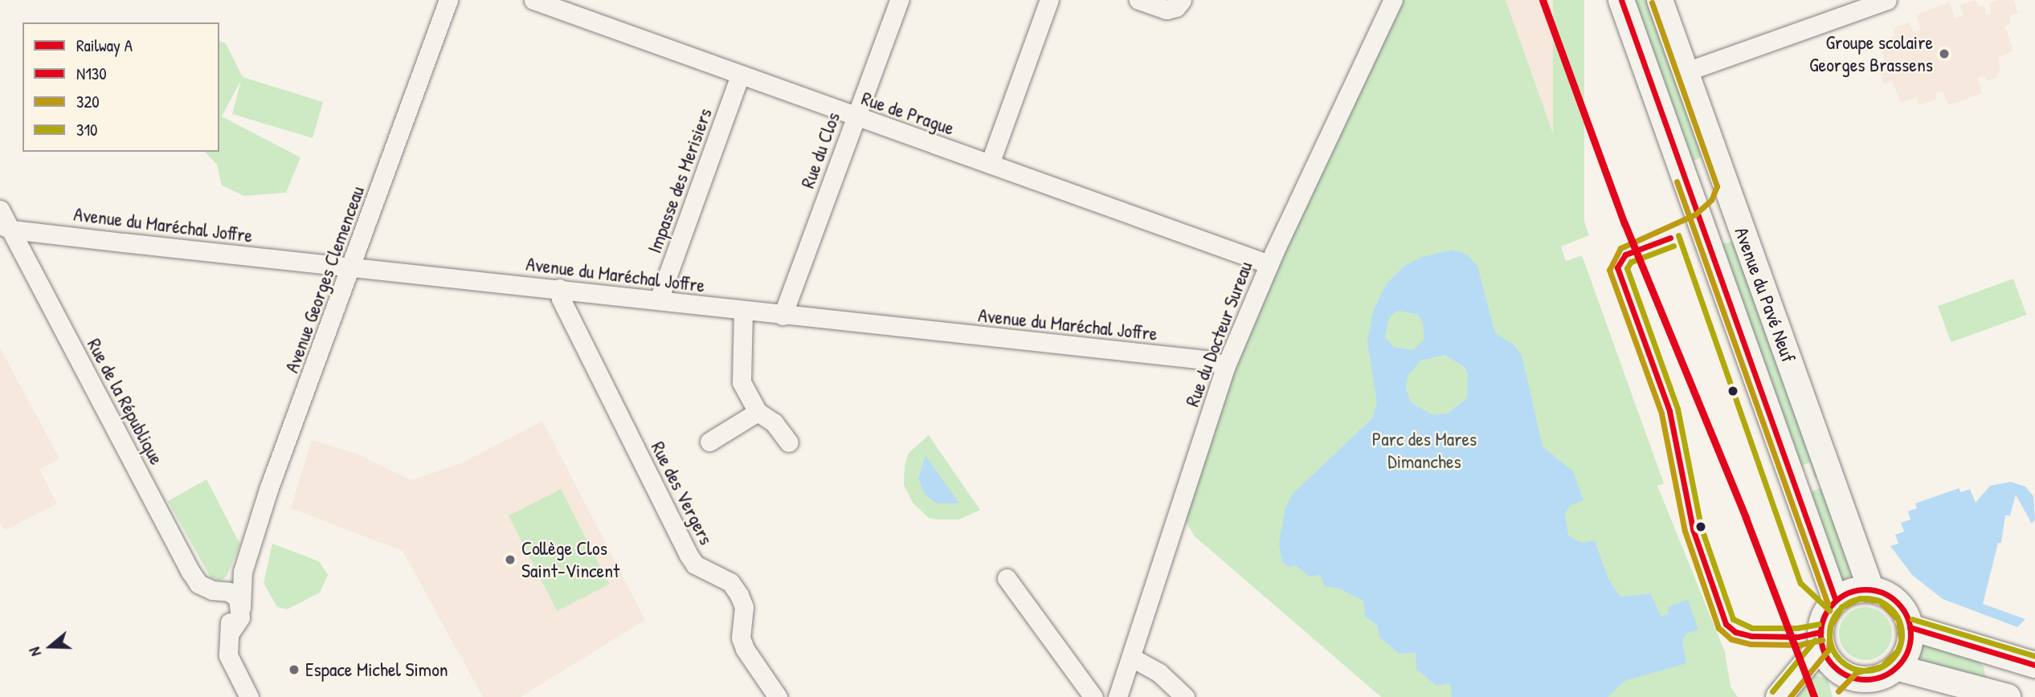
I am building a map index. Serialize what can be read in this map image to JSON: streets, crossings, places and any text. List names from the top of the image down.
{
  "streets": {
    "main road": ["Avenue du Pavé Neuf"],
    "street": [
      "Rue de Prague",
      "Rue du Clos",
      "Impasse des Merisiers",
      "Avenue du Maréchal Joffre",
      "Avenue Georges Clemenceau",
      "Rue du Docteur Sureau",
      "Rue de la République",
      "Rue des Vergers"
    ]
  },
  "crossings": [
    ["Rue de Prague", "Rue du Clos"],
    ["Rue de Prague", "Impasse des Merisiers"],
    ["Rue de Prague", "Rue du Docteur Sureau"],
    ["Rue du Clos", "Avenue du Maréchal Joffre"],
    ["Impasse des Merisiers", "Avenue du Maréchal Joffre"],
    ["Avenue du Maréchal Joffre", "Avenue Georges Clemenceau"],
    ["Avenue du Maréchal Joffre", "Rue du Docteur Sureau"],
    ["Avenue du Maréchal Joffre", "Rue de la République"],
    ["Avenue du Maréchal Joffre", "Rue des Vergers"],
    ["Avenue Georges Clemenceau", "Rue de la République"]
  ],
  "parks": ["Parc des Mares Dimanches"],
  "places": ["Groupe scolaire Georges Brassens", "Collège Clos Saint-Vincent", "Espace Michel Simon"],
  "lines": [
    "rail line A",
    "transit line N130",
    "transit line 320",
    "transit line 310"
  ],
  "legend": [
    "Railway A",
    "N130",
    "320",
    "310"
  ],
  "north": "left"
}
